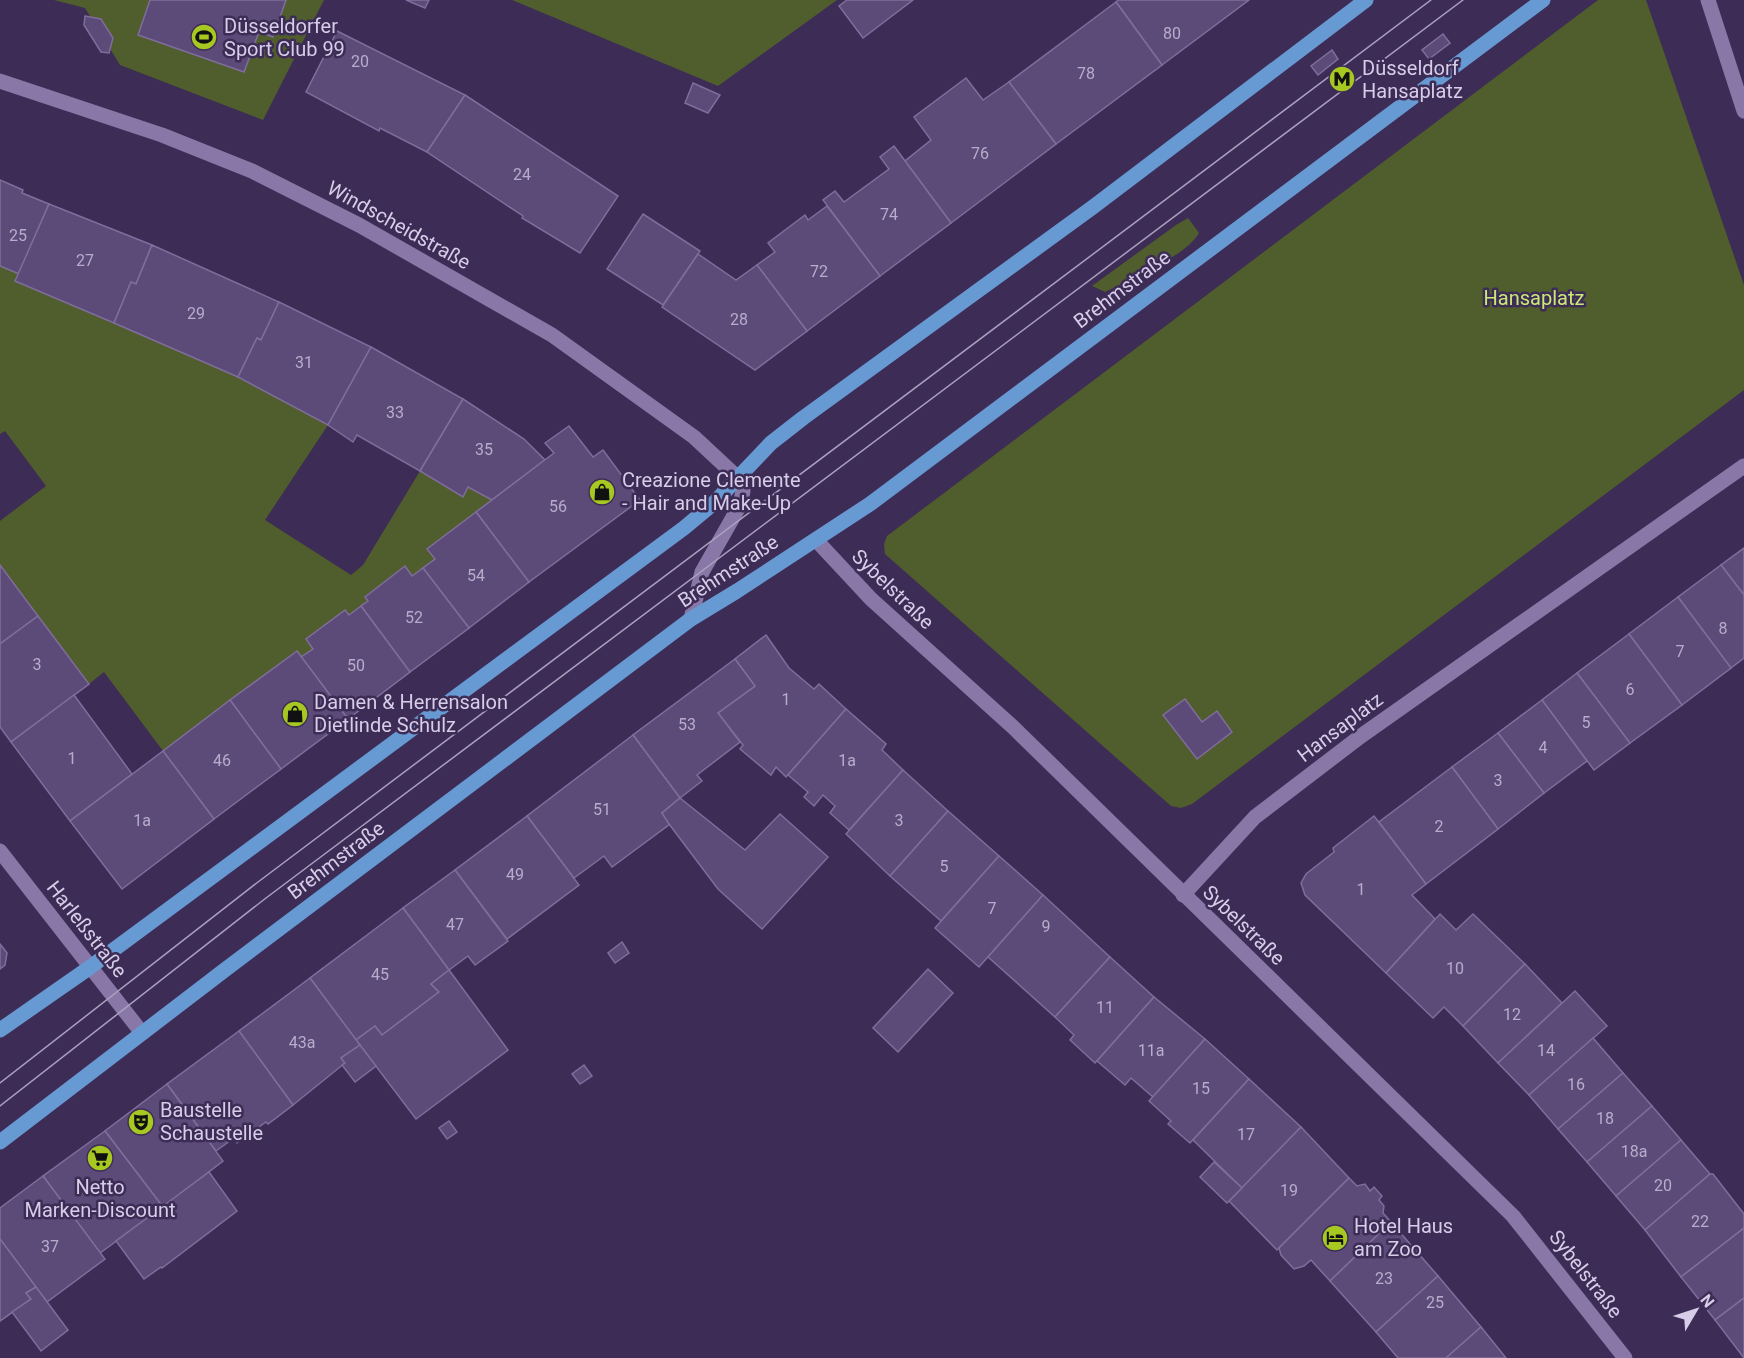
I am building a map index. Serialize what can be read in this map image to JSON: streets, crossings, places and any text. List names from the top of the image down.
{
  "streets": {
    "main road": ["Brehmstraße"],
    "street": [
      "Windscheidstraße",
      "Sybelstraße",
      "Hansaplatz",
      "Harleßstraße"
    ]
  },
  "crossings": [
    ["Brehmstraße", "Sybelstraße"],
    ["Brehmstraße", "Harleßstraße"],
    ["Sybelstraße", "Hansaplatz"]
  ],
  "parks": ["Hansaplatz"],
  "places": {
    "sports": ["Düsseldorfer Sport Club 99"],
    "metro station": ["Düsseldorf Hansaplatz"],
    "shop": ["Creazione Clemente - Hair and Make-Up", "Damen & Herrensalon Dietlinde Schulz"],
    "theatre": ["Baustelle Schaustelle"],
    "supermarket": ["Netto Marken-Discount"],
    "hotel": ["Hotel Haus am Zoo"]
  },
  "house_numbers": [
    "80",
    "20",
    "78",
    "76",
    "24",
    "74",
    "25",
    "27",
    "72",
    "29",
    "28",
    "31",
    "33",
    "35",
    "56",
    "54",
    "52",
    "8",
    "7",
    "3",
    "50",
    "6",
    "1",
    "5",
    "53",
    "4",
    "1",
    "46",
    "1a",
    "3",
    "51",
    "1a",
    "3",
    "2",
    "5",
    "49",
    "1",
    "7",
    "47",
    "9",
    "10",
    "45",
    "11",
    "12",
    "43a",
    "11a",
    "14",
    "16",
    "15",
    "18",
    "17",
    "18a",
    "20",
    "19",
    "22",
    "37",
    "23",
    "25"
  ],
  "north": "top right"
}
